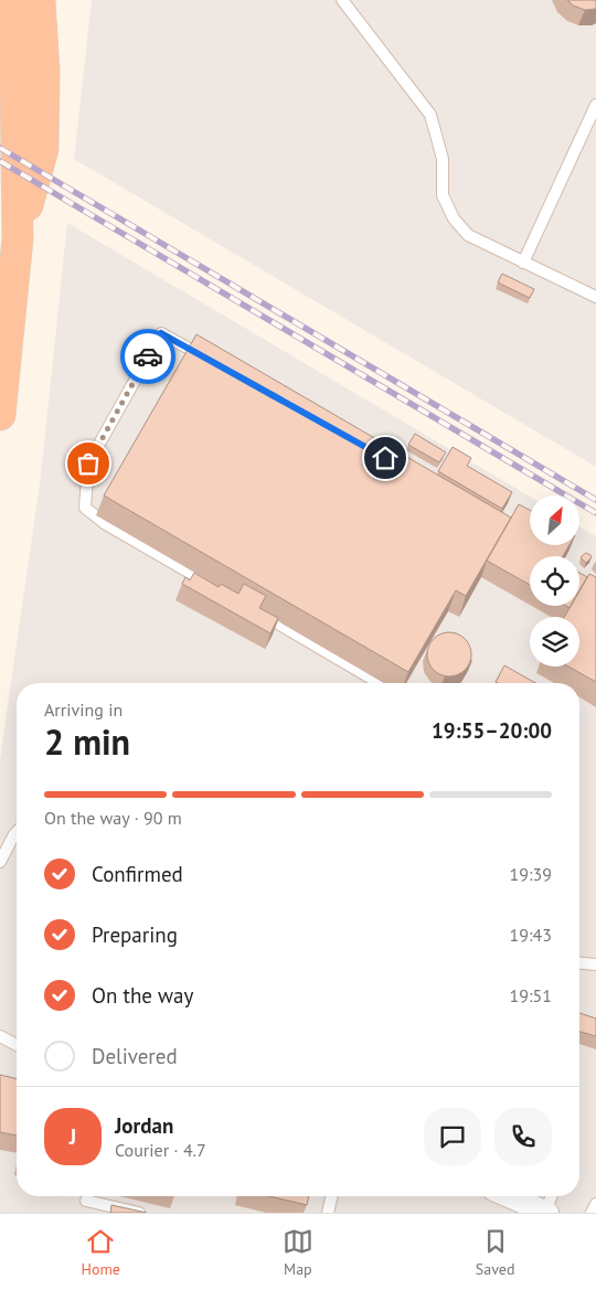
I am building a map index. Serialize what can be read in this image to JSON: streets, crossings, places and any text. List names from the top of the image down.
{
  "north": "top right",
  "page": {
    "heading": ["2 min", "Arriving in", "19:55–20:00"],
    "panel": ["Jordan", "Courier · 4.7"],
    "bar": "On the way · 90 m",
    "list": [
      ["Confirmed", "19:39"],
      ["Preparing", "19:43"],
      ["On the way", "19:51"],
      "Delivered"
    ],
    "round": "J",
    "tabs": ["Home", "Map", "Saved"]
  }
}
